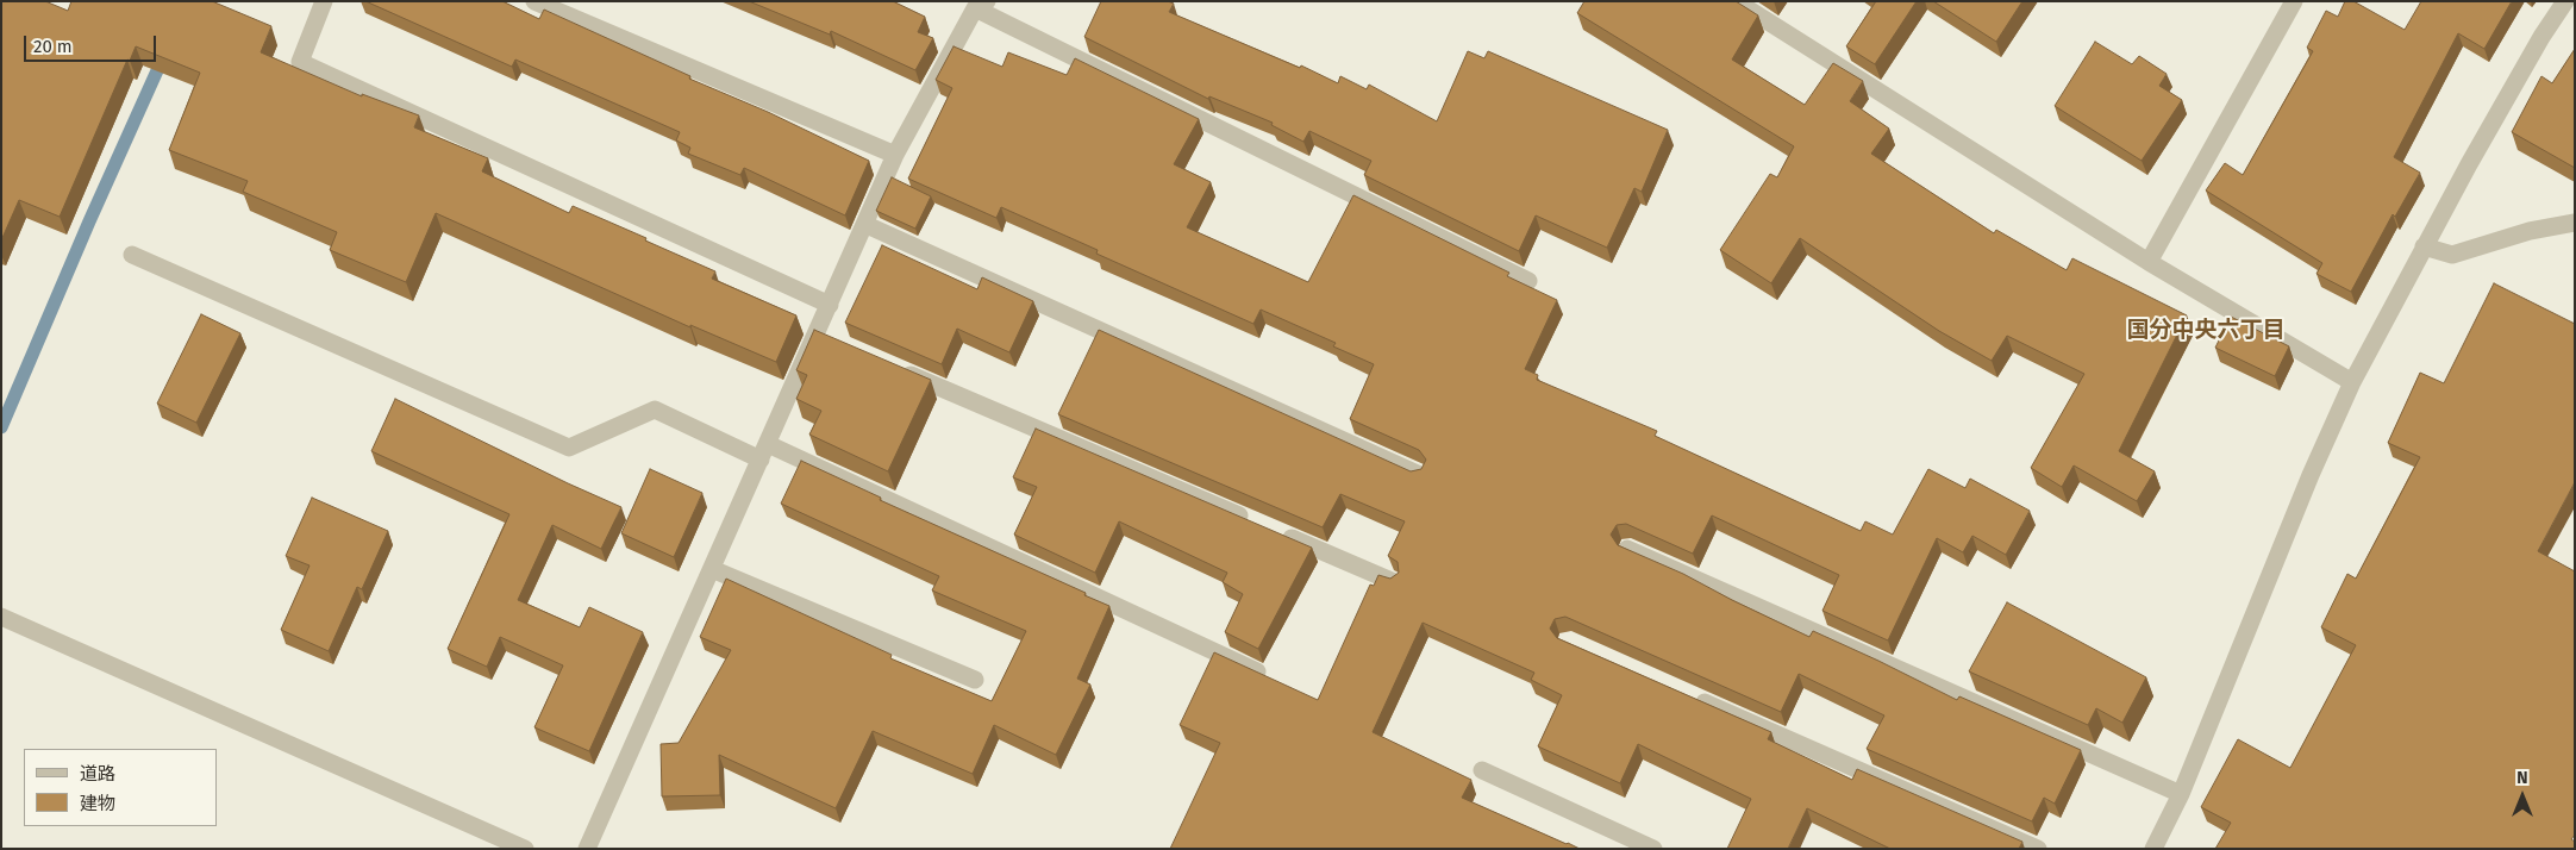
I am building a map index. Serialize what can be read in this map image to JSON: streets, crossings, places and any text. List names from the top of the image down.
{
  "districts": ["国分中央六丁目"],
  "legend": ["道路", "建物"],
  "scale_bar": "20 m",
  "north": "top"
}
